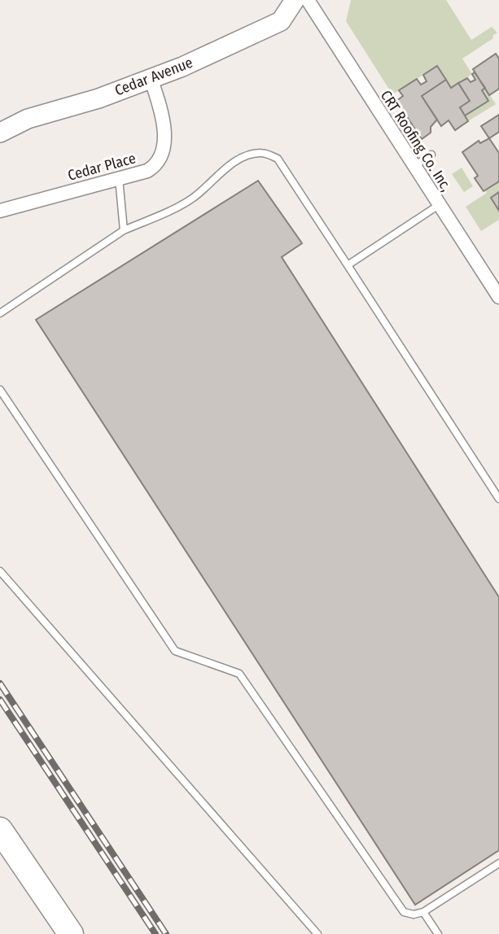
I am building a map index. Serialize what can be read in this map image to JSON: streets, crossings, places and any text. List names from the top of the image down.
{
  "streets": {
    "main road": ["Cedar Avenue"],
    "street": ["CRT Roofing Co. Inc,", "Cedar Place"]
  },
  "crossings": [
    ["Cedar Avenue", "Cedar Place"]
  ]
}
